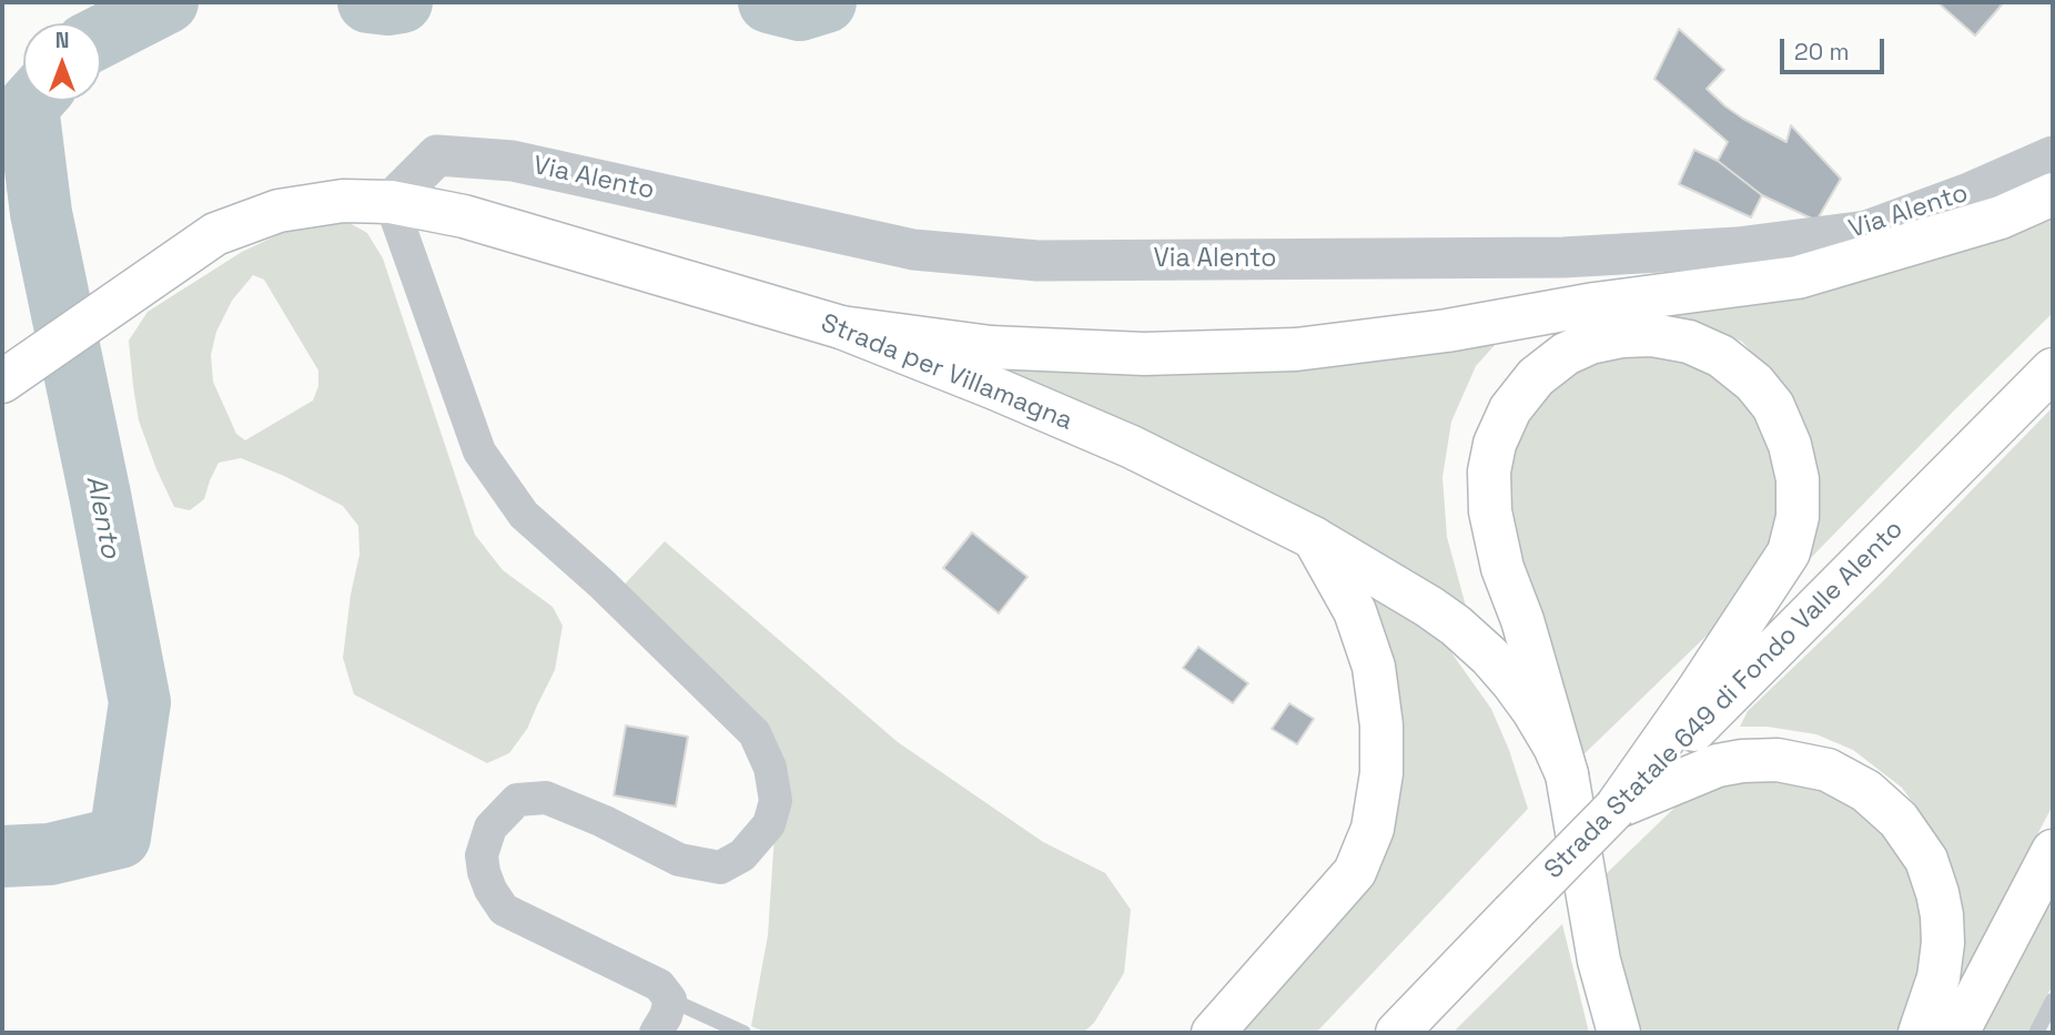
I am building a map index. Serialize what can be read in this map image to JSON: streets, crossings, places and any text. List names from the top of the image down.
{
  "streets": {
    "main road": ["Strada per Villamagna", "Strada Statale 649 di Fondo Valle Alento"],
    "street": ["Via Alento"]
  },
  "crossings": [
    ["Via Alento", "Strada per Villamagna"]
  ],
  "water": ["Alento"],
  "scale_bar": "20 m",
  "north": "top"
}
